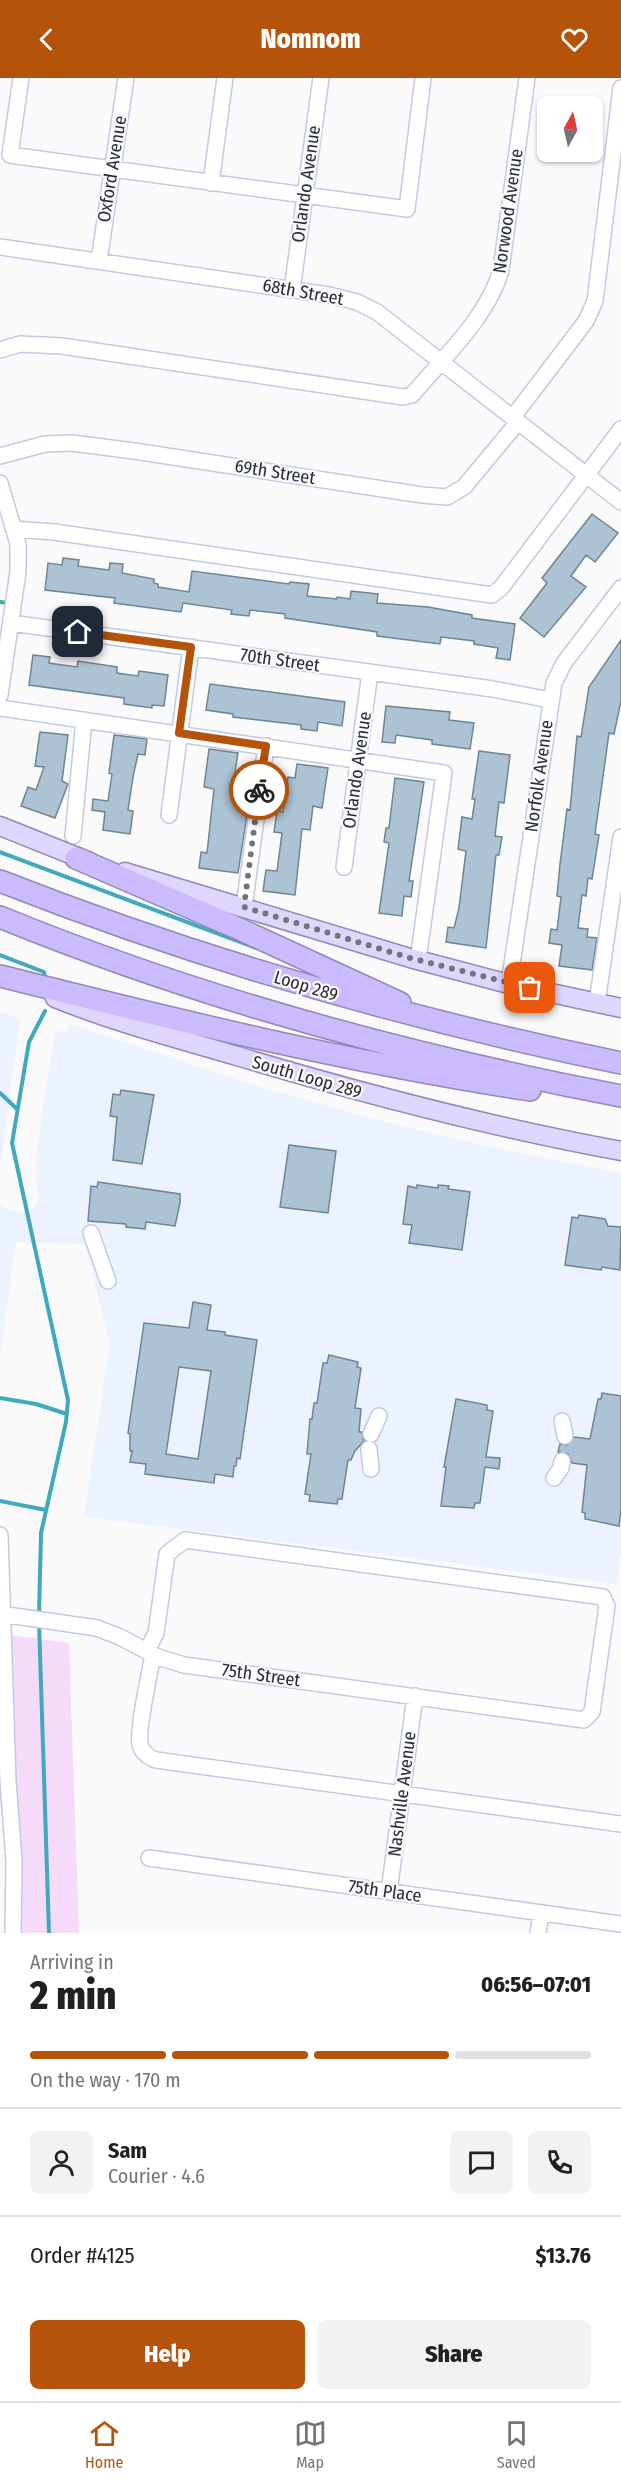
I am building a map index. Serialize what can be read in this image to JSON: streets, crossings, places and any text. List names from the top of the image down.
{
  "streets": {
    "highway": ["Loop 289"],
    "main road": ["South Loop 289"],
    "street": [
      "Oxford Avenue",
      "Orlando Avenue",
      "Norwood Avenue",
      "68th Street",
      "69th Street",
      "70th Street",
      "Norfolk Avenue",
      "75th Street",
      "Nashville Avenue",
      "75th Place"
    ]
  },
  "crossings": [
    ["Oxford Avenue", "68th Street"],
    ["Orlando Avenue", "68th Street"],
    ["Orlando Avenue", "70th Street"],
    ["Norwood Avenue", "68th Street"],
    ["68th Street", "69th Street"],
    ["70th Street", "Norfolk Avenue"],
    ["75th Street", "Nashville Avenue"],
    ["Nashville Avenue", "75th Place"]
  ],
  "north": "top",
  "page": {
    "header": "Nomnom",
    "heading": ["2 min", "Arriving in", "06:56–07:01"],
    "panel": [
      "Sam",
      "Courier · 4.6",
      "Order #4125",
      "$13.76"
    ],
    "bar": "On the way · 170 m",
    "buttons": ["Help", "Share"],
    "tabs": ["Home", "Map", "Saved"]
  }
}
